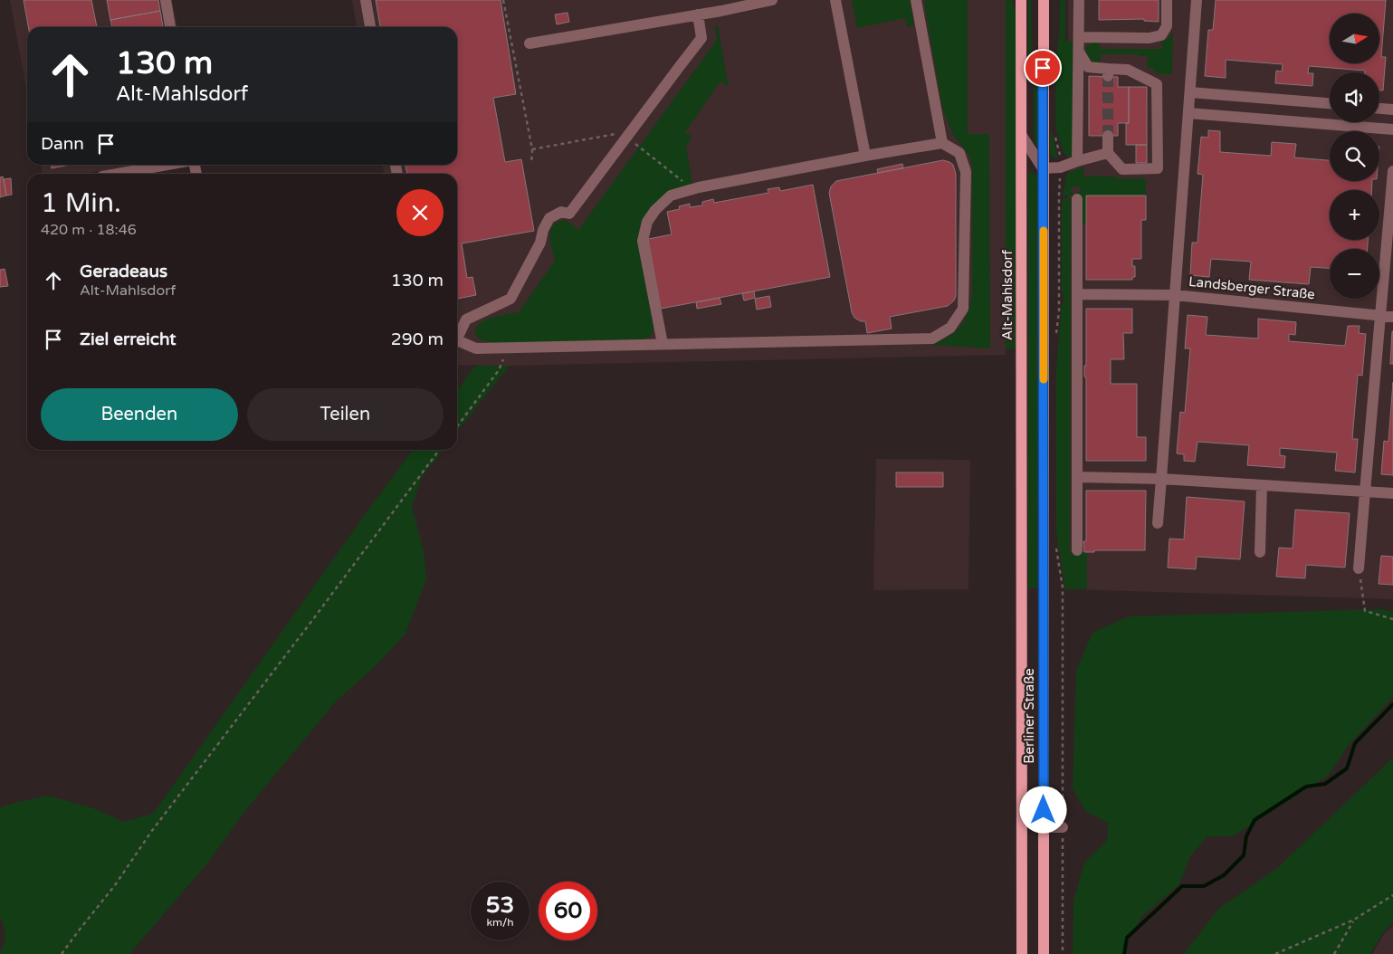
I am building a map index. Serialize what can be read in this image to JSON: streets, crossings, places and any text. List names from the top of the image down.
{
  "streets": {
    "main road": ["Alt-Mahlsdorf", "Berliner Straße"],
    "lane": ["Landsberger Straße"]
  },
  "crossings": [
    ["Alt-Mahlsdorf", "Berliner Straße"]
  ],
  "north": "right",
  "page": {
    "map_buttons": ["+", "−"],
    "turn": ["130 m", "Alt-Mahlsdorf"],
    "then": "Dann",
    "heading": ["1 Min.", "420 m · 18:46"],
    "list": [
      {
        "name": "Geradeaus",
        "note": "Alt-Mahlsdorf",
        "value": "130 m"
      },
      {
        "name": "Ziel erreicht",
        "value": "290 m"
      }
    ],
    "buttons": ["Beenden", "Teilen"],
    "speed": "53 km/h",
    "limit": "60"
  }
}
